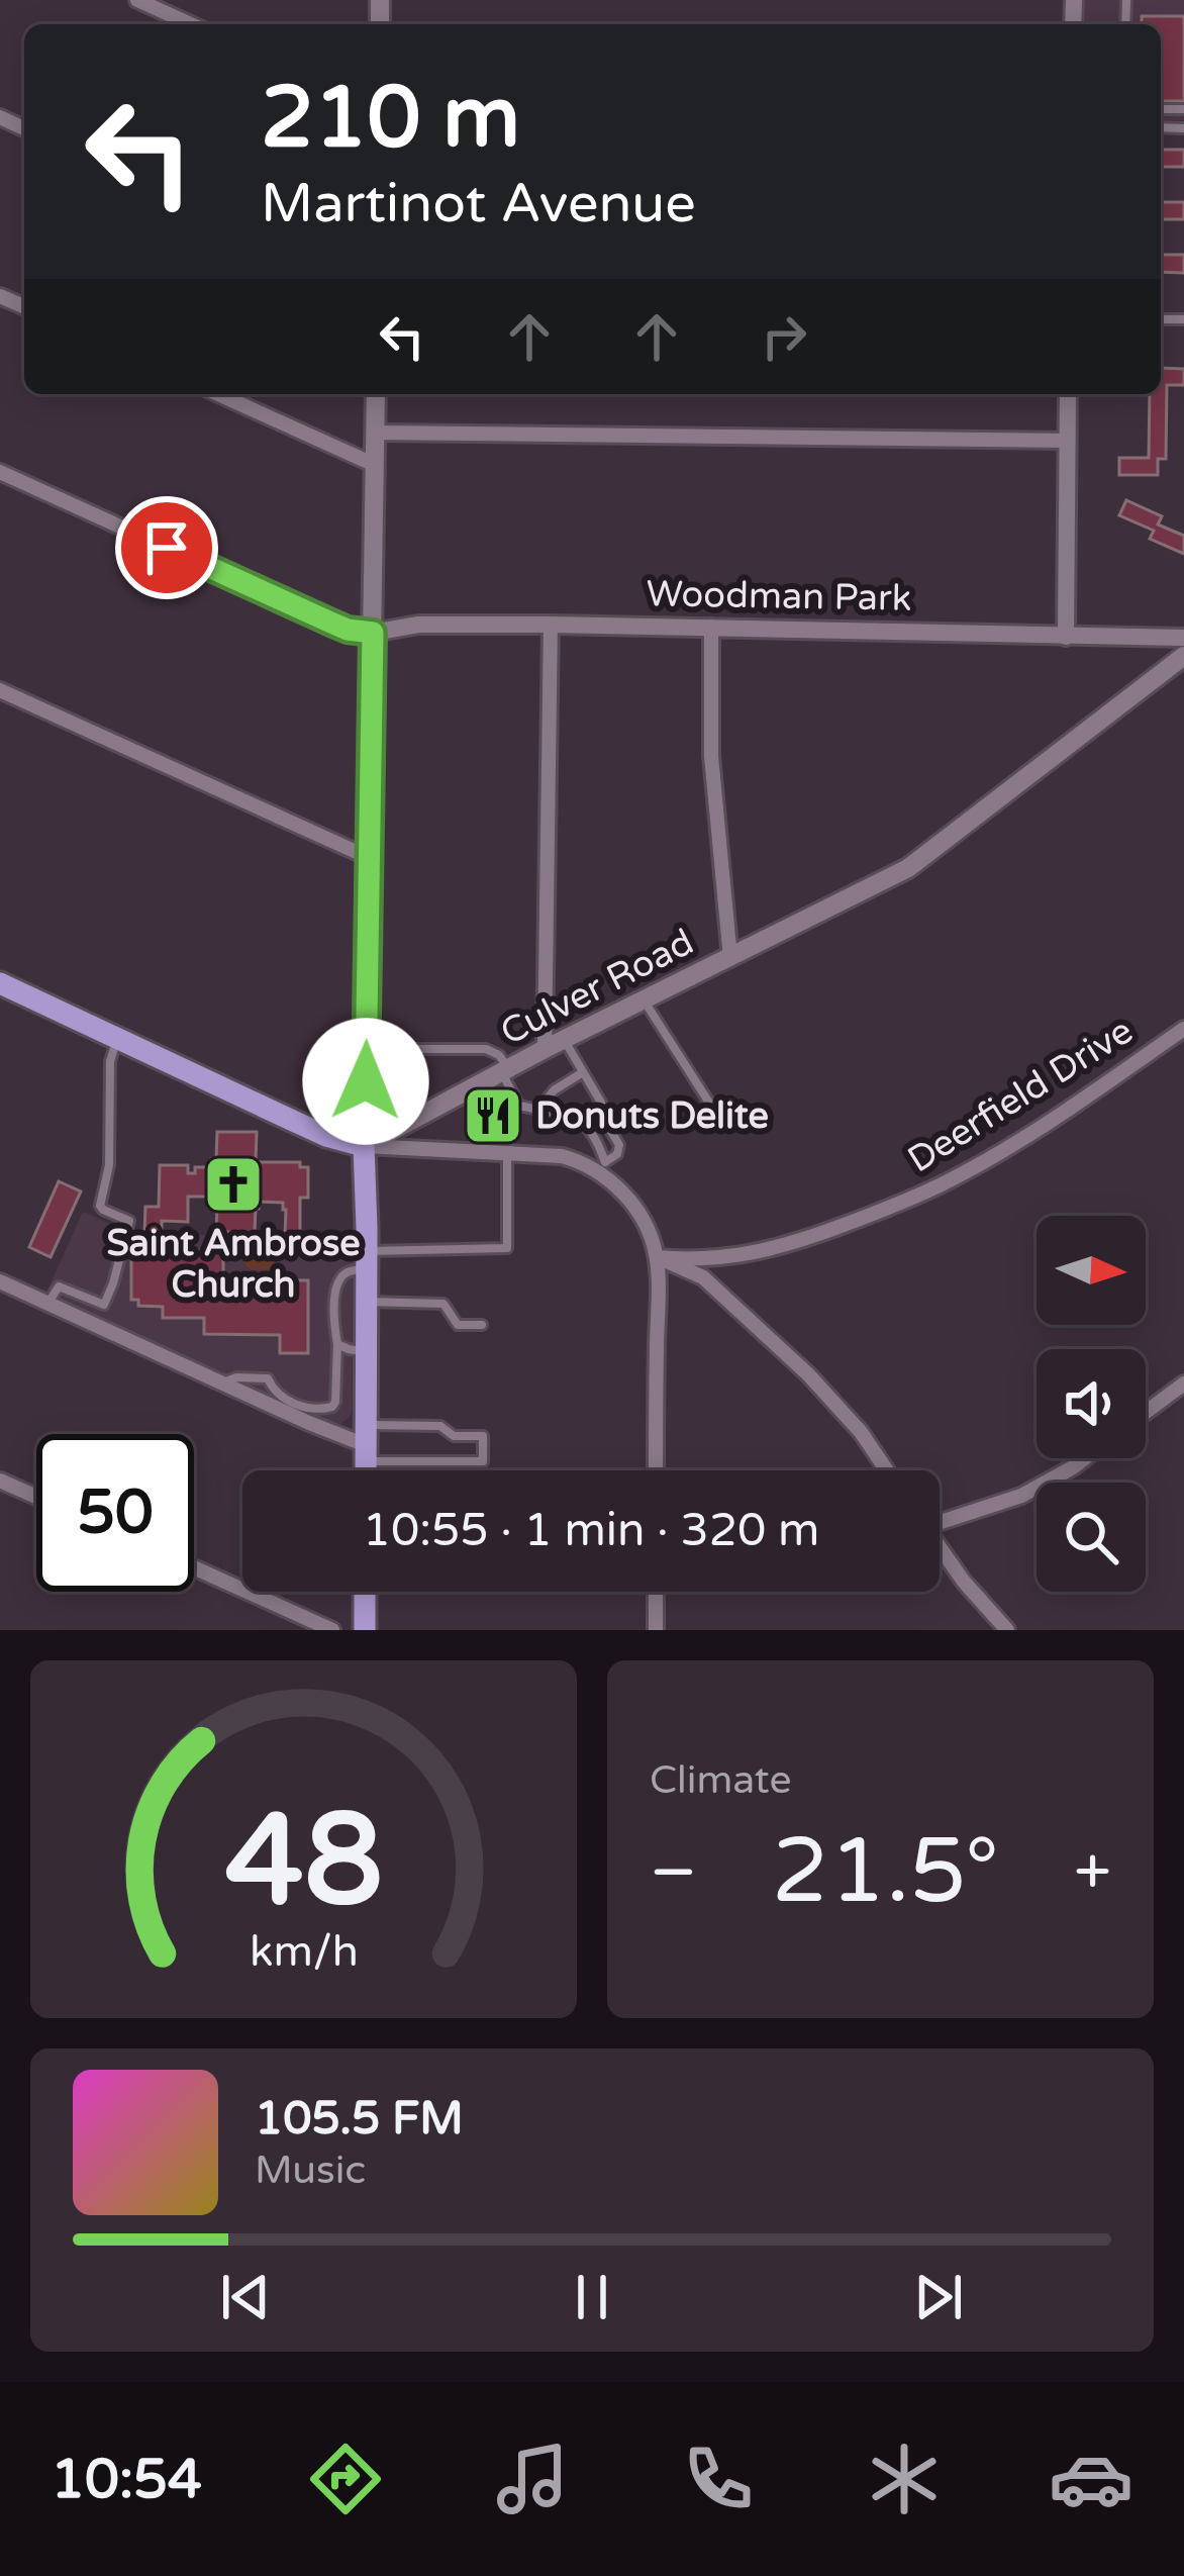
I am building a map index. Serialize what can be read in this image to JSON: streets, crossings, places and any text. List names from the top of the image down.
{
  "streets": {
    "main road": ["Culver Road"],
    "street": ["Woodman Park", "Deerfield Drive"]
  },
  "places": {
    "restaurant": ["Donuts Delite"],
    "church": ["Saint Ambrose Church"]
  },
  "north": "right",
  "page": {
    "turn": ["210 m", "Martinot Avenue"],
    "limit": "50",
    "trip": "10:55 · 1 min · 320 m",
    "tile": "Climate",
    "heat": ["−", "21.5°", "+"],
    "song": ["105.5 FM", "Music"],
    "tabs": "10:54",
    "gauge": ["48", "km/h"]
  }
}
